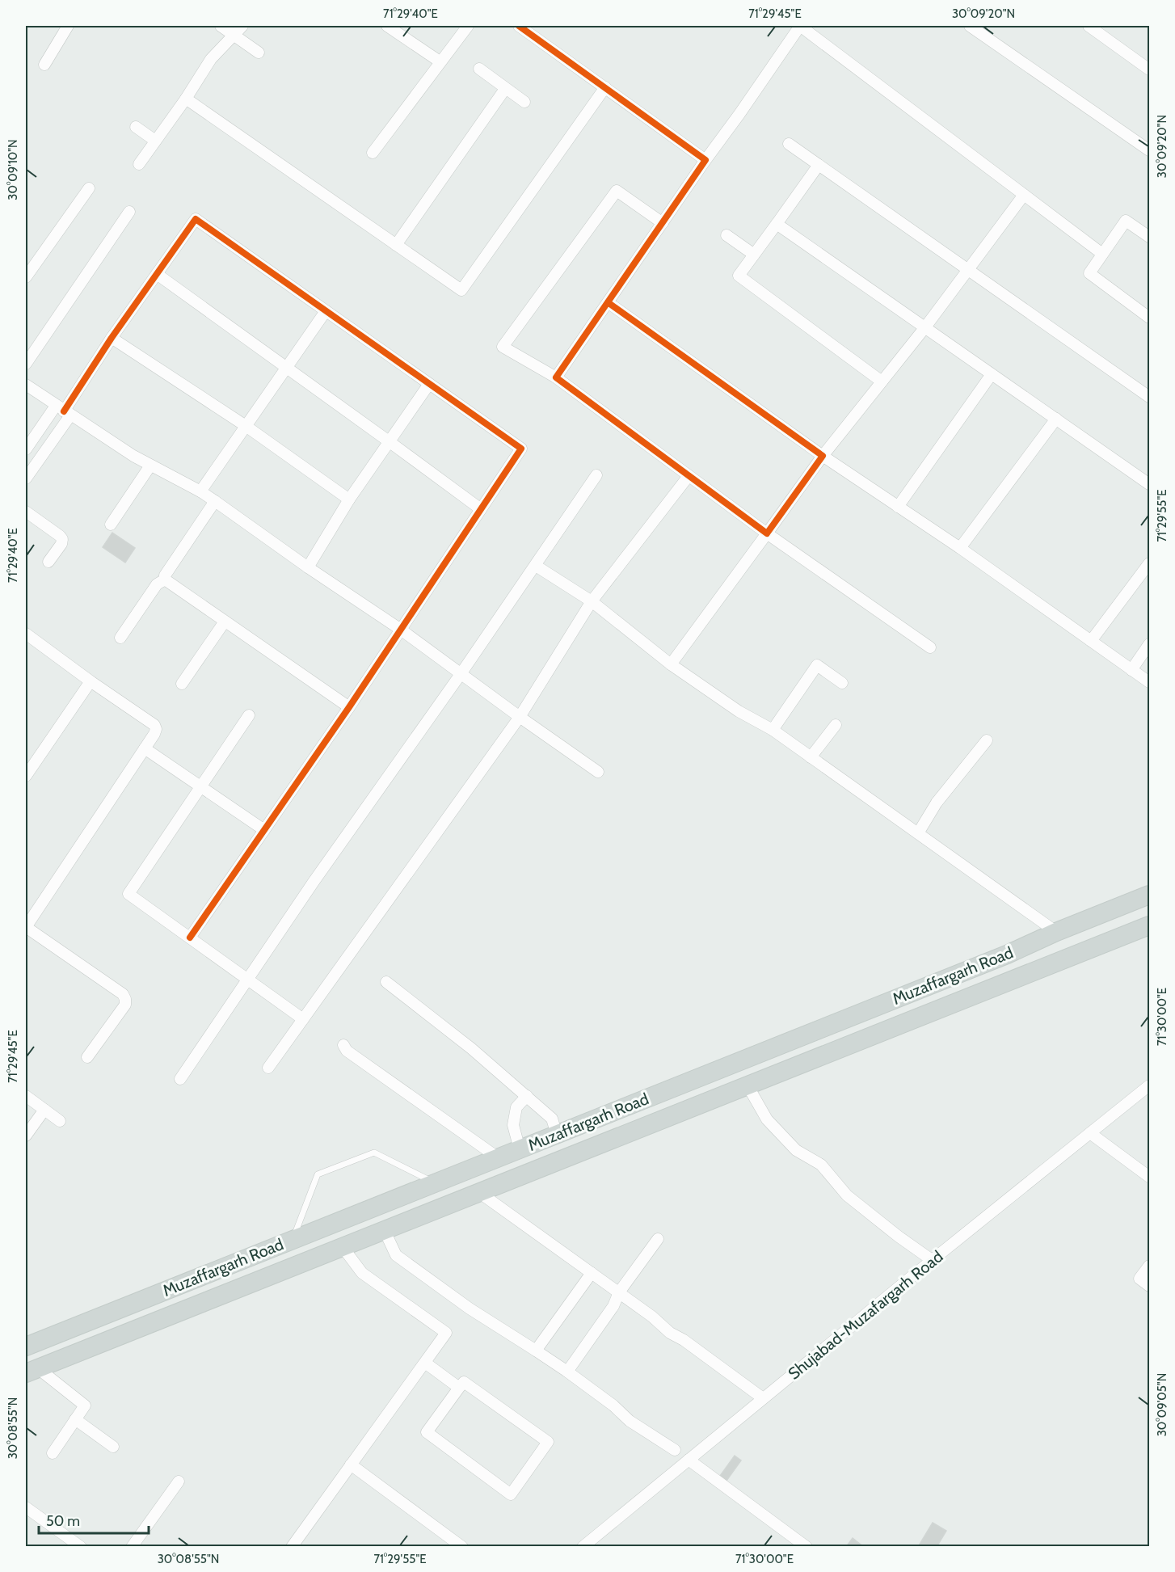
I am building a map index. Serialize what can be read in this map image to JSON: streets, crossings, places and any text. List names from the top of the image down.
{
  "streets": {
    "main road": ["Muzaffargarh Road"],
    "street": ["Shujabad-Muzafargarh Road"]
  },
  "scale_bar": "50 m",
  "coordinates": [
    "71°29'40\"E",
    "71°29'45\"E",
    "30°09'20\"N",
    "30°09'10\"N",
    "71°29'55\"E",
    "71°30'00\"E",
    "30°09'05\"N",
    "30°08'55\"N"
  ]
}
